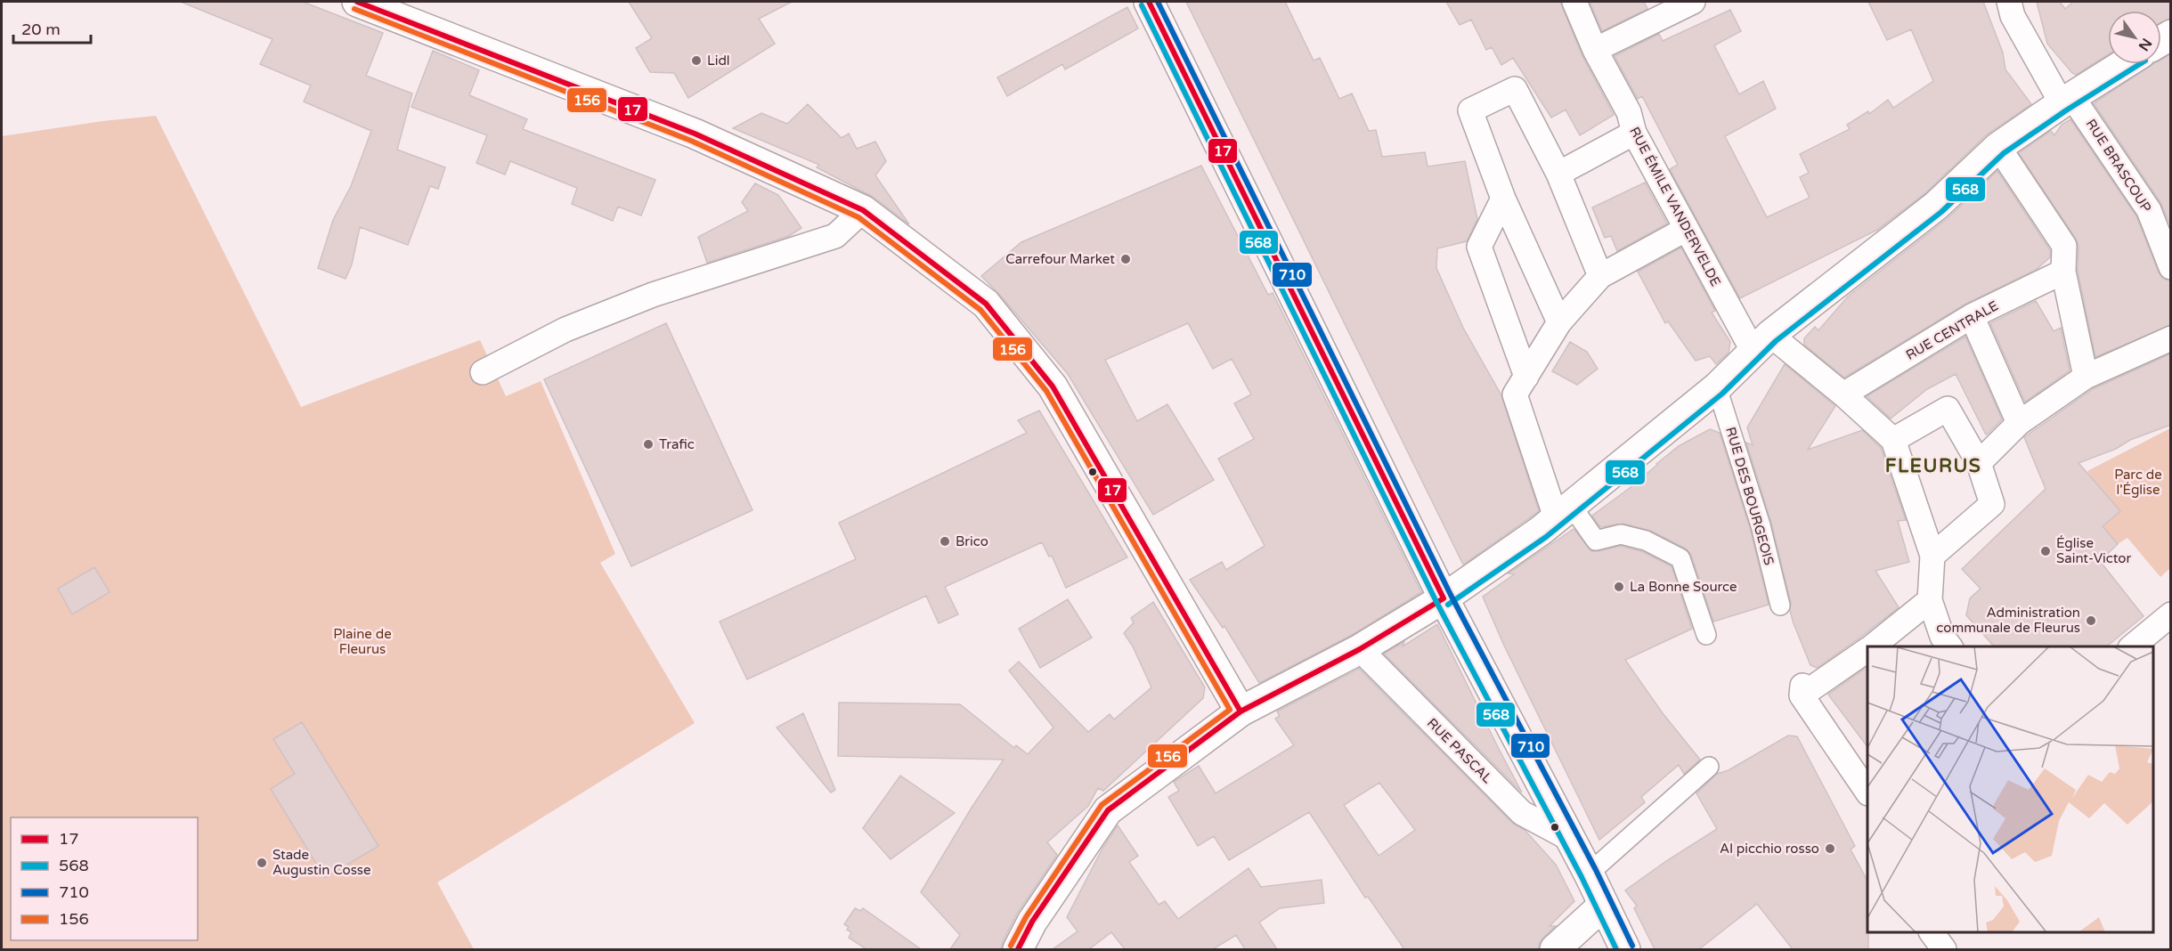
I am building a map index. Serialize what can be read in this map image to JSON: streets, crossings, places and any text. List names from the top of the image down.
{
  "streets": {
    "street": [
      "RUE BRASCOUP",
      "RUE ÉMILE VANDERVELDE",
      "RUE CENTRALE",
      "RUE DES BOURGEOIS",
      "RUE PASCAL"
    ]
  },
  "districts": ["FLEURUS"],
  "parks": ["Parc de l'Église", "Plaine de Fleurus"],
  "places": [
    "Lidl",
    "Carrefour Market",
    "Trafic",
    "Brico",
    "Église Saint-Victor",
    "La Bonne Source",
    "Administration communale de Fleurus",
    "Al picchio rosso",
    "Stade Augustin Cosse"
  ],
  "lines": [
    "transit line 17",
    "transit line 710",
    "transit line 568",
    "transit line 156"
  ],
  "legend": [
    "17",
    "568",
    "710",
    "156"
  ],
  "scale_bar": "20 m",
  "north": "bottom right"
}
